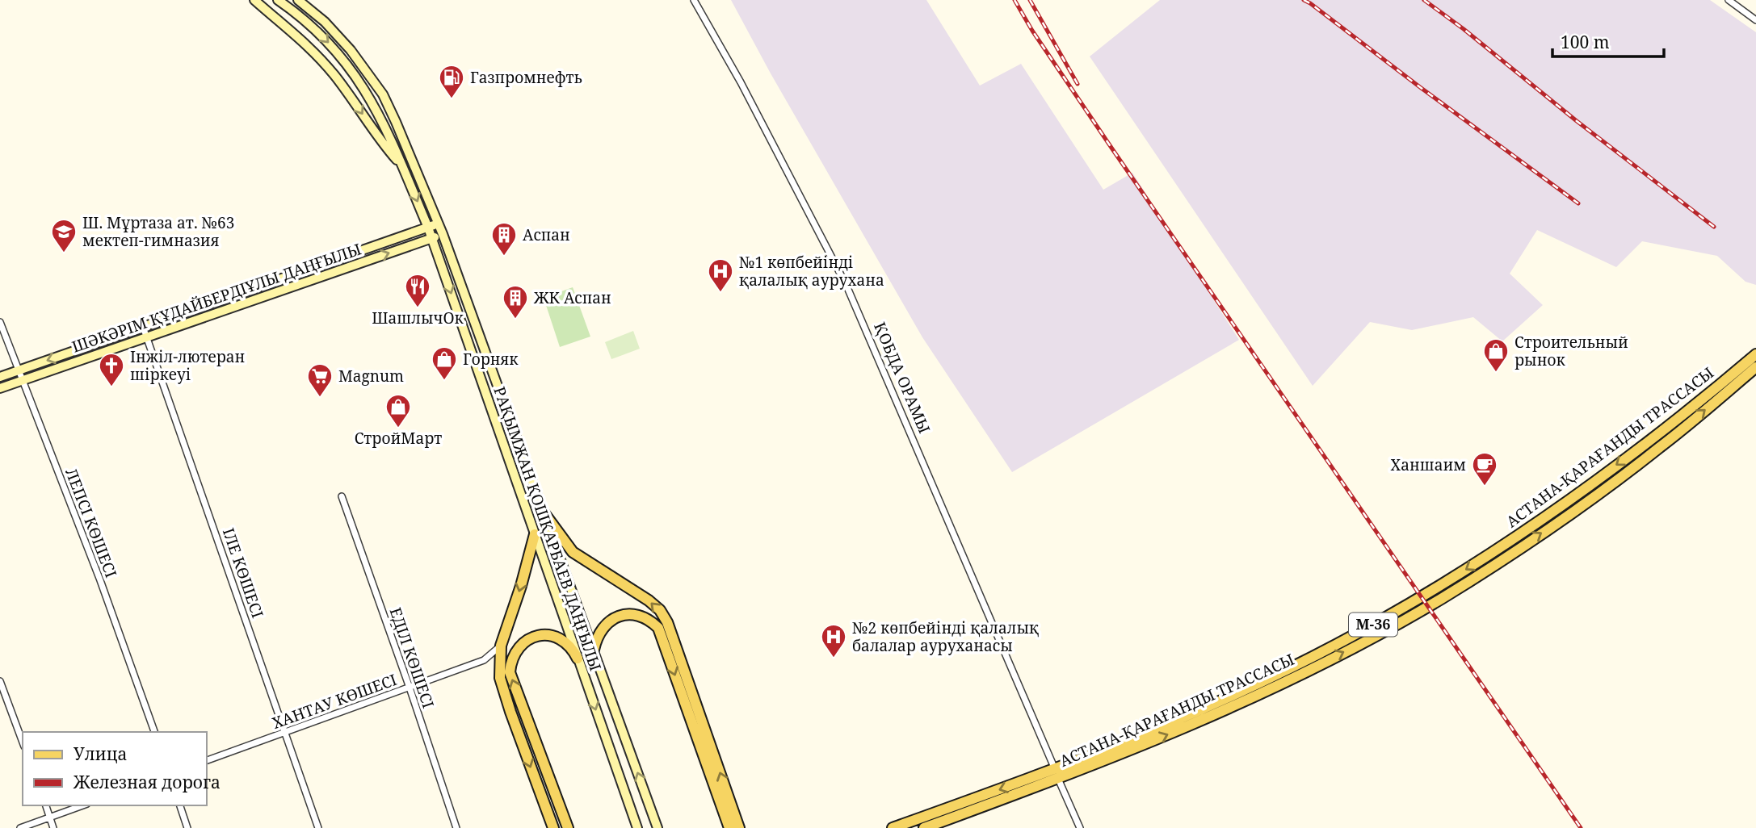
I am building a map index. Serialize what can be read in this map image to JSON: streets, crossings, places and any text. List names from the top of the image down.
{
  "streets": {
    "main road": [
      "ШӘКӘРІМ ҚҰДАЙБЕРДІҰЛЫ ДАҢҒЫЛЫ",
      "АСТАНА-ҚАРАҒАНДЫ ТРАССАСЫ",
      "РАҚЫМЖАН ҚОШҚАРБАЕВ ДАҢҒЫЛЫ",
      "M-36"
    ],
    "street": [
      "ҚОБДА ОРАМЫ",
      "ЛЕПСІ КӨШЕСІ",
      "ІЛЕ КӨШЕСІ",
      "ЕДІЛ КӨШЕСІ",
      "ХАНТАУ КӨШЕСІ"
    ]
  },
  "crossings": [
    ["ШӘКӘРІМ ҚҰДАЙБЕРДІҰЛЫ ДАҢҒЫЛЫ", "ЛЕПСІ КӨШЕСІ"],
    ["ШӘКӘРІМ ҚҰДАЙБЕРДІҰЛЫ ДАҢҒЫЛЫ", "РАҚЫМЖАН ҚОШҚАРБАЕВ ДАҢҒЫЛЫ"],
    ["ШӘКӘРІМ ҚҰДАЙБЕРДІҰЛЫ ДАҢҒЫЛЫ", "ІЛЕ КӨШЕСІ"],
    ["ҚОБДА ОРАМЫ", "АСТАНА-ҚАРАҒАНДЫ ТРАССАСЫ"],
    ["ҚОБДА ОРАМЫ", "M-36"],
    ["АСТАНА-ҚАРАҒАНДЫ ТРАССАСЫ", "M-36"],
    ["ІЛЕ КӨШЕСІ", "ХАНТАУ КӨШЕСІ"],
    ["ЕДІЛ КӨШЕСІ", "ХАНТАУ КӨШЕСІ"]
  ],
  "places": {
    "fuel station": ["Газпромнефть"],
    "school or university": ["Ш. Мұртаза ат. №63 мектеп-гимназия"],
    "building": ["Аспан", "ЖК Аспан"],
    "hospital": ["№1 көпбейінді қалалық аурухана", "№2 көпбейінді қалалық балалар ауруханасы"],
    "restaurant": ["ШашлычОк"],
    "shop": ["Строительный рынок", "Горняк", "СтройМарт"],
    "church": ["Інжіл-лютеран шіркеуі"],
    "supermarket": ["Magnum"],
    "cafe": ["Ханшаим"]
  },
  "legend": ["Улица", "Железная дорога"],
  "scale_bar": "100 m"
}
